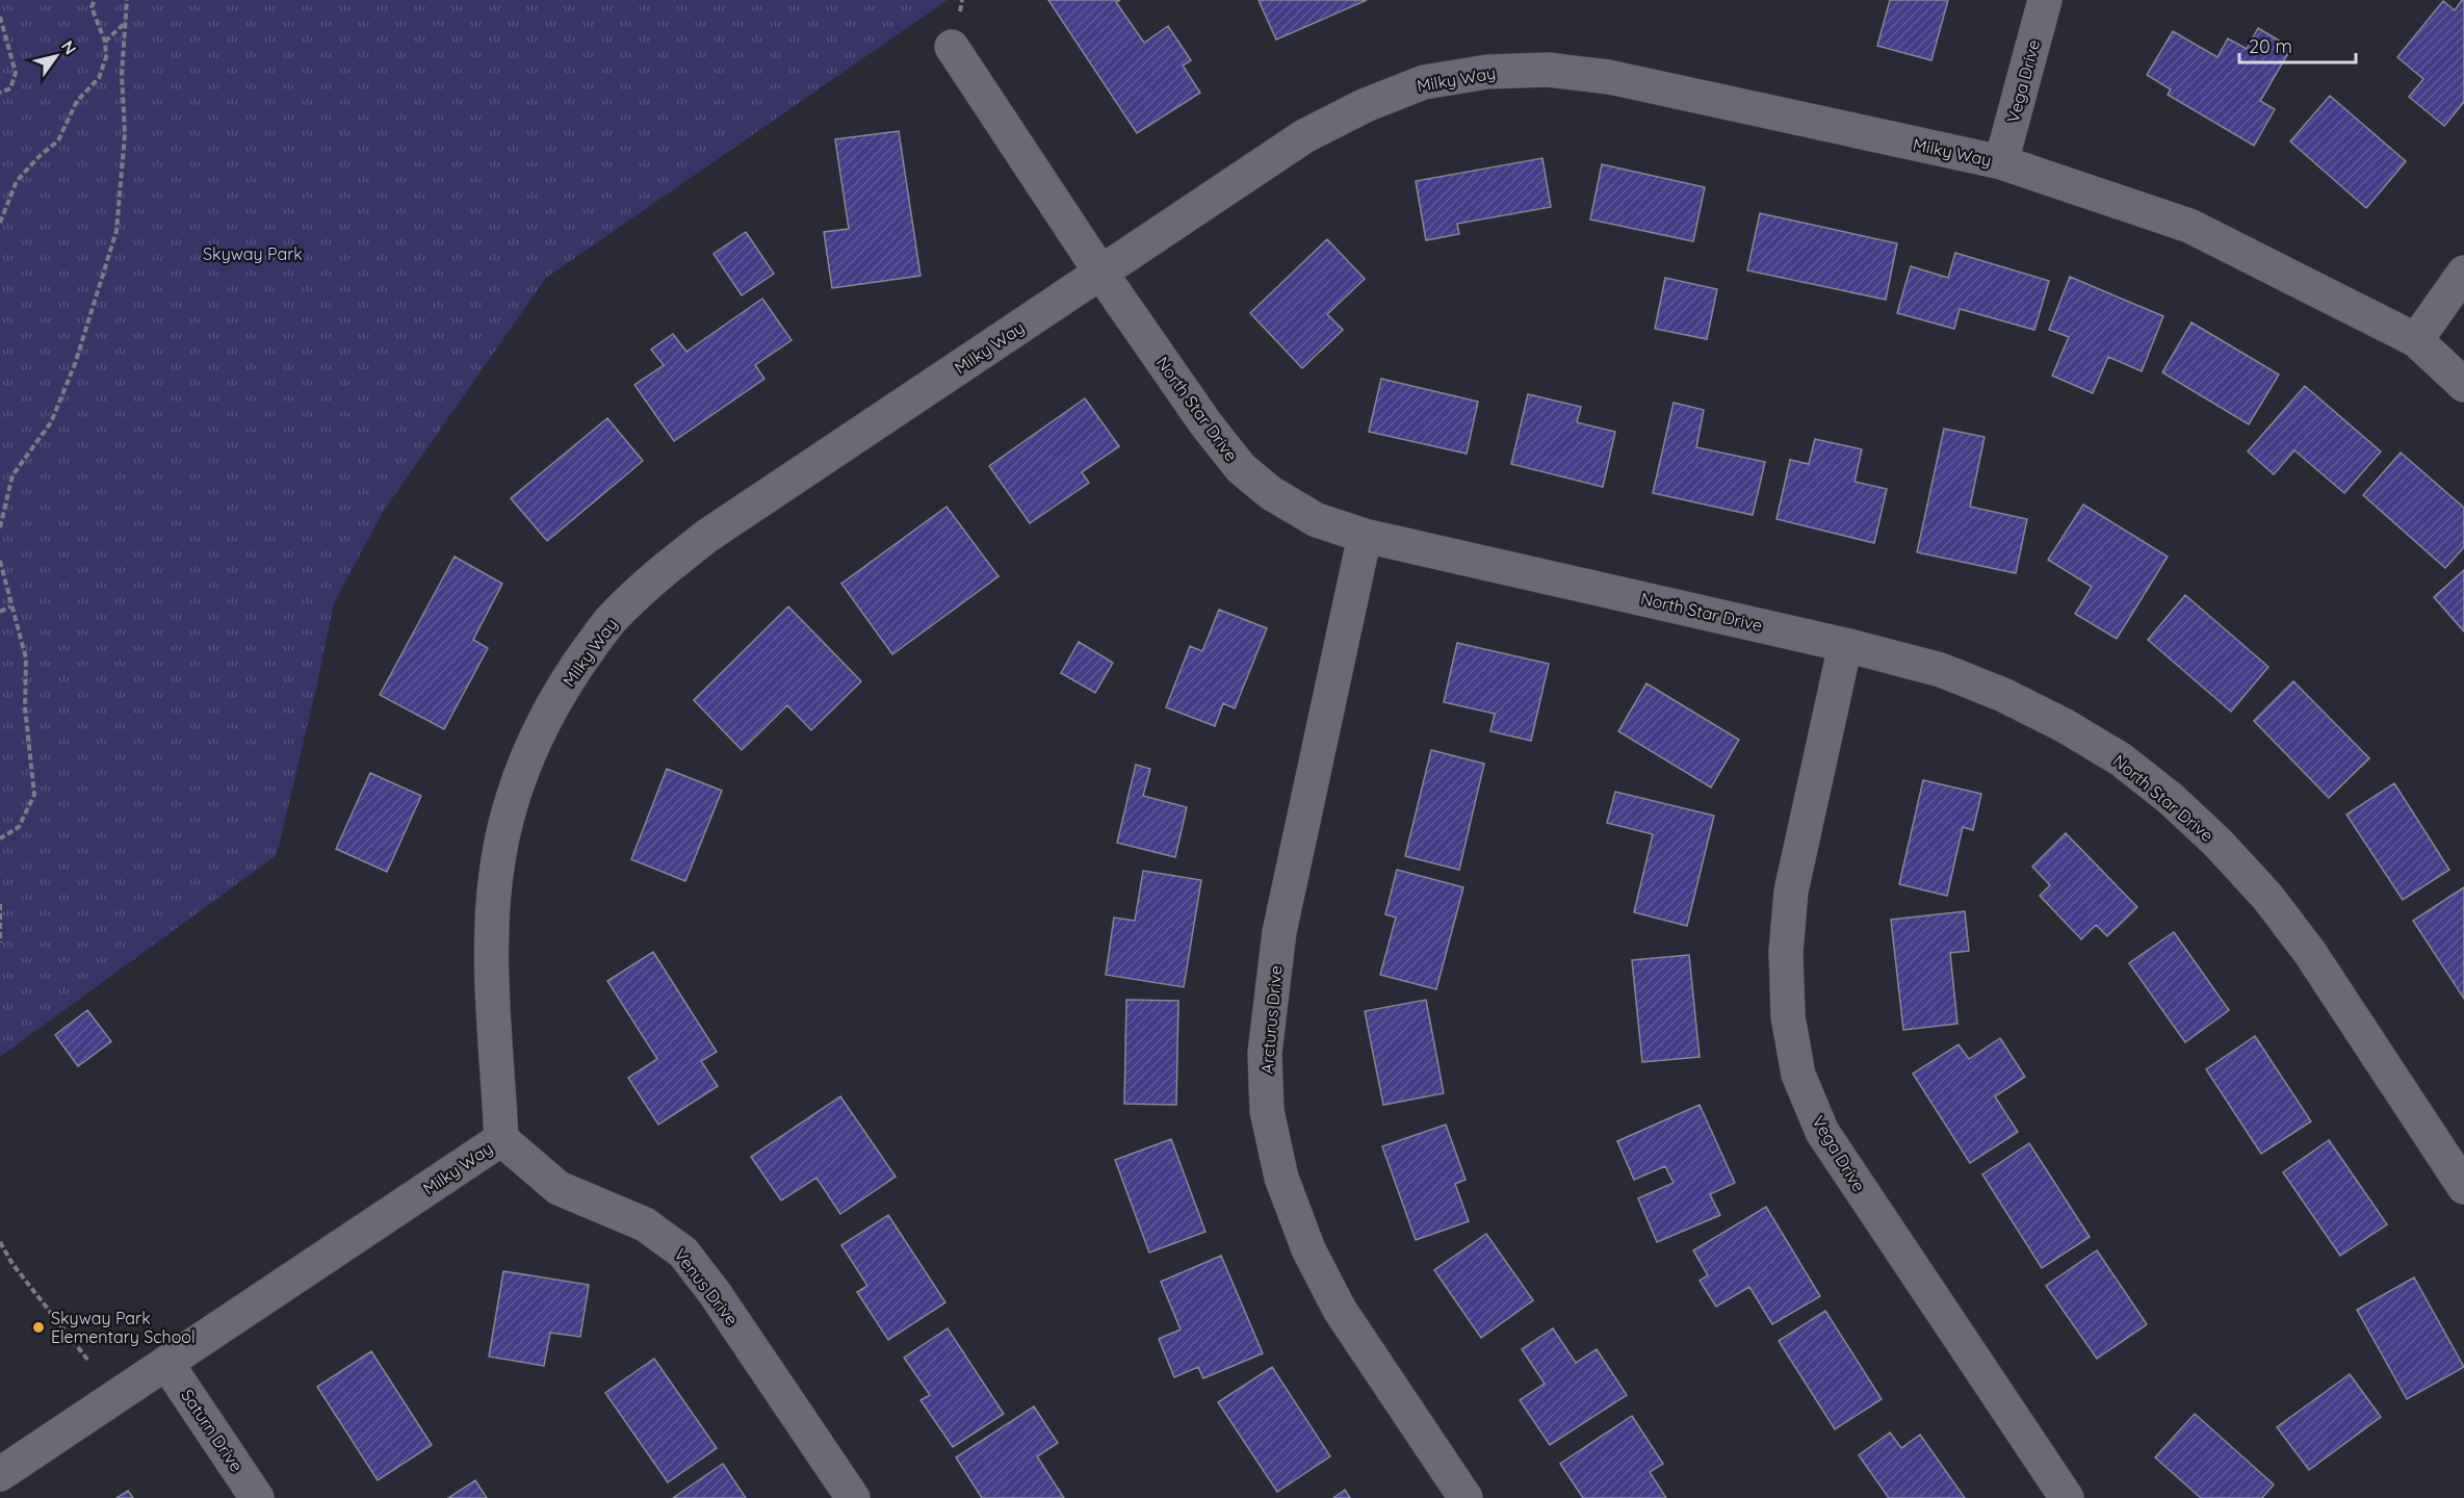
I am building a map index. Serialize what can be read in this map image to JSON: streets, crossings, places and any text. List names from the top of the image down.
{
  "streets": {
    "street": [
      "Milky Way",
      "Vega Drive",
      "North Star Drive",
      "Arcturus Drive",
      "Venus Drive",
      "Saturn Drive"
    ]
  },
  "crossings": [
    ["Milky Way", "Vega Drive"],
    ["Milky Way", "North Star Drive"],
    ["Milky Way", "Venus Drive"],
    ["Milky Way", "Saturn Drive"],
    ["Vega Drive", "North Star Drive"],
    ["North Star Drive", "Arcturus Drive"]
  ],
  "parks": ["Skyway Park"],
  "places": ["Skyway Park Elementary School"],
  "scale_bar": "20 m",
  "north": "top right"
}
